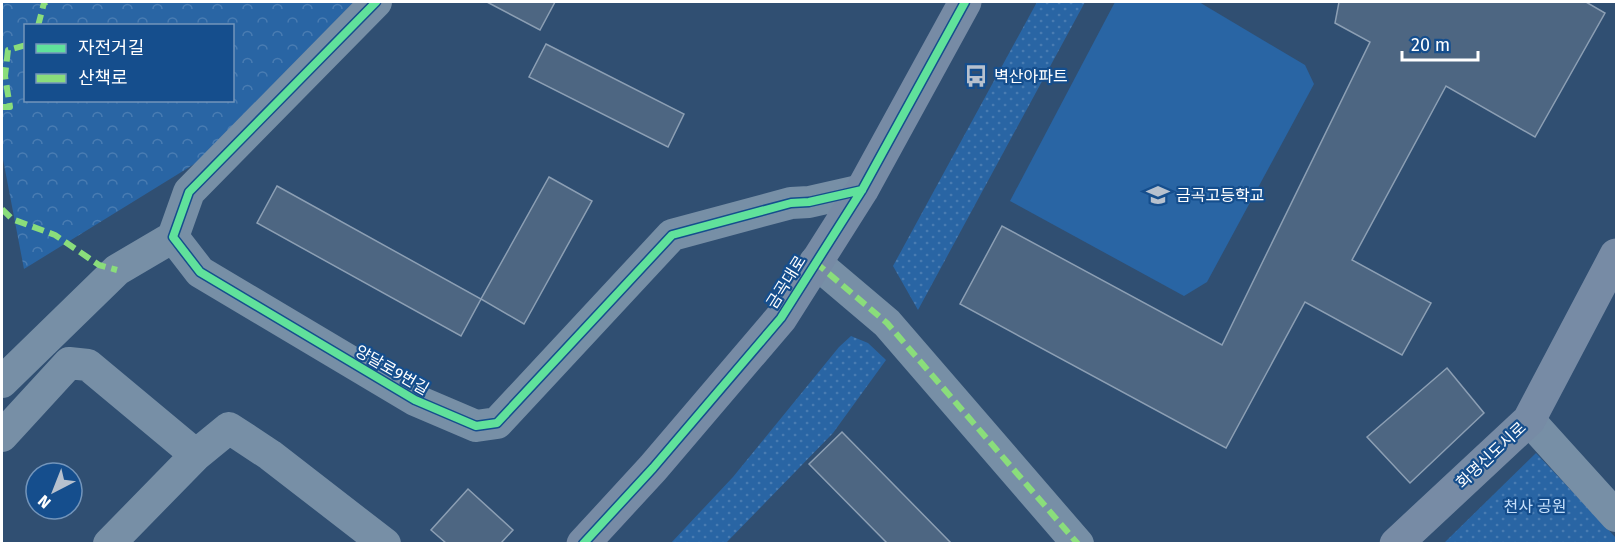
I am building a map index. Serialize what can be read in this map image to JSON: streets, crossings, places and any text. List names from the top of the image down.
{
  "streets": {
    "main road": ["금곡대로", "화명신도시로"],
    "street": ["양달로9번길"]
  },
  "crossings": [
    ["금곡대로", "양달로9번길"]
  ],
  "parks": ["천사 공원"],
  "places": {
    "bus stop": ["벽산아파트"],
    "school or university": ["금곡고등학교"]
  },
  "legend": ["자전거길", "산책로"],
  "scale_bar": "20 m",
  "north": "bottom left"
}
